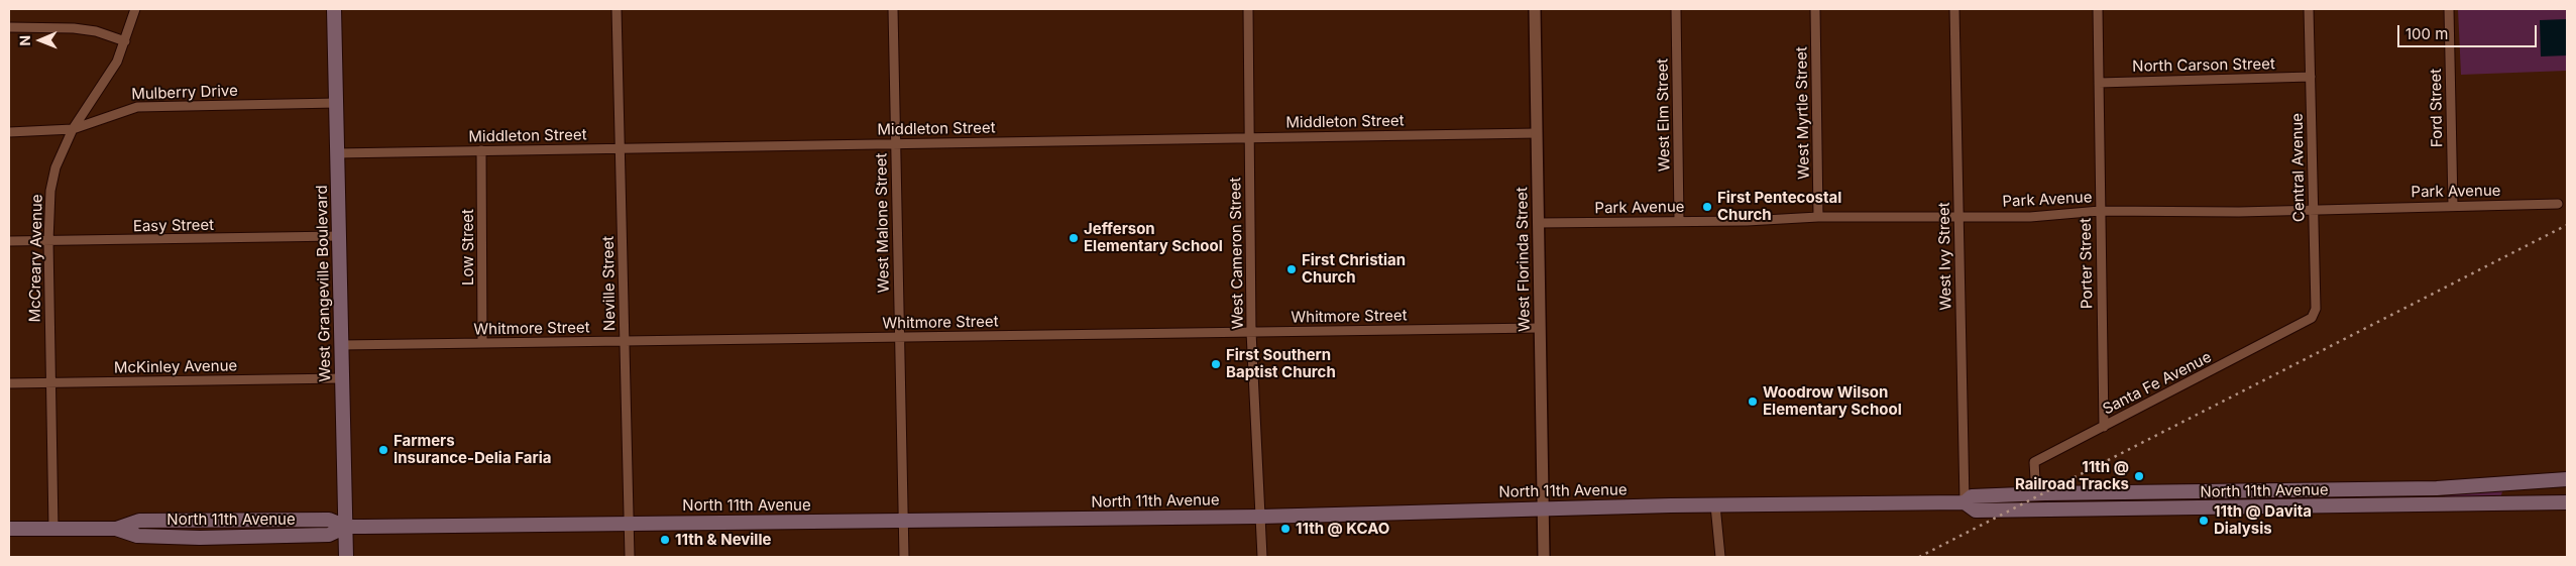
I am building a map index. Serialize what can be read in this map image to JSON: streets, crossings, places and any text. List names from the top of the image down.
{
  "streets": {
    "main road": ["West Grangeville Boulevard", "North 11th Avenue"],
    "street": [
      "North Carson Street",
      "Mulberry Drive",
      "Ford Street",
      "West Myrtle Street",
      "West Elm Street",
      "Middleton Street",
      "Central Avenue",
      "Park Avenue",
      "West Malone Street",
      "Easy Street",
      "Low Street",
      "West Cameron Street",
      "West Ivy Street",
      "McCreary Avenue",
      "West Florinda Street",
      "Porter Street",
      "Neville Street",
      "Whitmore Street",
      "McKinley Avenue",
      "Santa Fe Avenue"
    ]
  },
  "crossings": [
    ["North Carson Street", "Central Avenue"],
    ["North Carson Street", "Porter Street"],
    ["Mulberry Drive", "McCreary Avenue"],
    ["Mulberry Drive", "West Grangeville Boulevard"],
    ["Ford Street", "Park Avenue"],
    ["West Myrtle Street", "Park Avenue"],
    ["West Elm Street", "Park Avenue"],
    ["Middleton Street", "West Malone Street"],
    ["Middleton Street", "Low Street"],
    ["Middleton Street", "West Cameron Street"],
    ["Middleton Street", "West Florinda Street"],
    ["Middleton Street", "West Grangeville Boulevard"],
    ["Middleton Street", "Neville Street"],
    ["Central Avenue", "Park Avenue"],
    ["Central Avenue", "Santa Fe Avenue"],
    ["Park Avenue", "West Ivy Street"],
    ["Park Avenue", "West Florinda Street"],
    ["Park Avenue", "Porter Street"],
    ["West Malone Street", "Whitmore Street"],
    ["West Malone Street", "North 11th Avenue"],
    ["Easy Street", "McCreary Avenue"],
    ["Easy Street", "West Grangeville Boulevard"],
    ["Low Street", "Whitmore Street"],
    ["West Cameron Street", "Whitmore Street"],
    ["West Cameron Street", "North 11th Avenue"],
    ["West Ivy Street", "North 11th Avenue"],
    ["McCreary Avenue", "McKinley Avenue"],
    ["McCreary Avenue", "North 11th Avenue"],
    ["West Florinda Street", "Whitmore Street"],
    ["West Florinda Street", "North 11th Avenue"],
    ["Porter Street", "Santa Fe Avenue"],
    ["West Grangeville Boulevard", "Whitmore Street"],
    ["West Grangeville Boulevard", "McKinley Avenue"],
    ["West Grangeville Boulevard", "North 11th Avenue"],
    ["Neville Street", "Whitmore Street"],
    ["Neville Street", "North 11th Avenue"]
  ],
  "places": [
    "First Pentecostal Church",
    "Jefferson Elementary School",
    "First Christian Church",
    "First Southern Baptist Church",
    "Woodrow Wilson Elementary School",
    "Farmers Insurance-Delia Faria",
    "11th @ Railroad Tracks",
    "11th @ Davita Dialysis",
    "11th @ KCAO",
    "11th & Neville"
  ],
  "scale_bar": "100 m",
  "north": "left"
}
